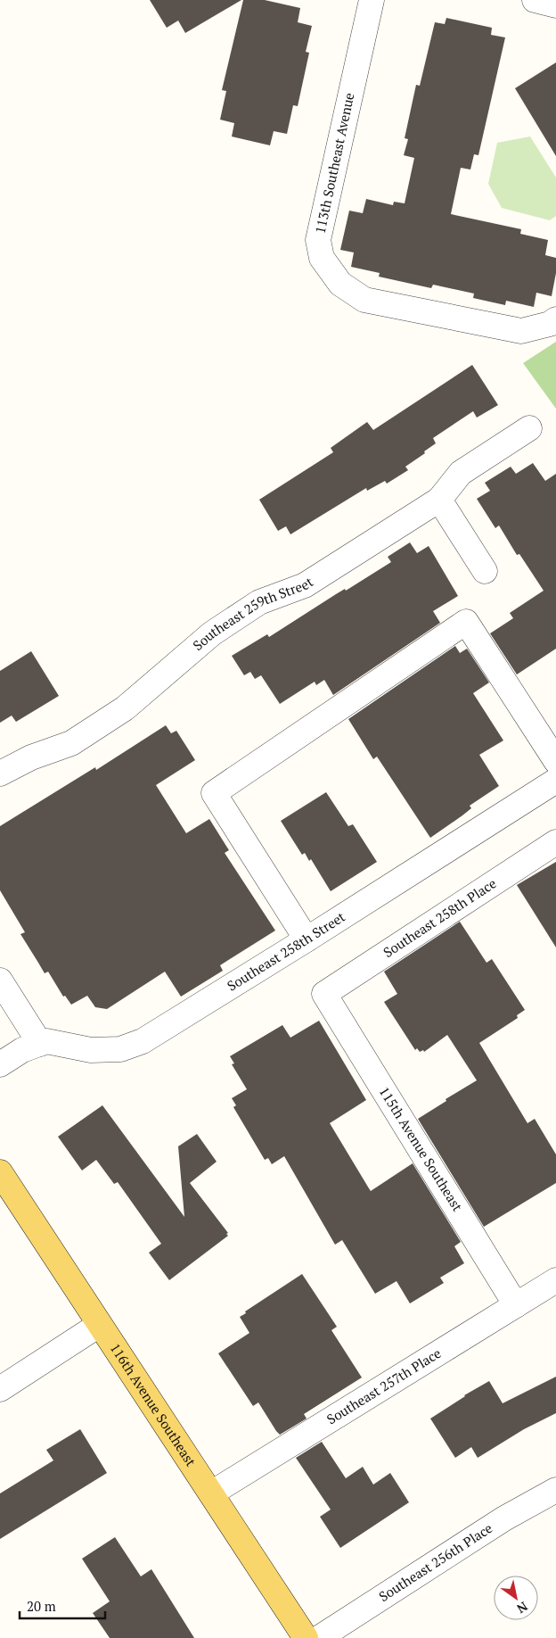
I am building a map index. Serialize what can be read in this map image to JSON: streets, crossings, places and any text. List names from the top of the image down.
{
  "streets": {
    "main road": ["116th Avenue Southeast"],
    "street": [
      "113th Southeast Avenue",
      "Southeast 259th Street",
      "Southeast 258th Place",
      "Southeast 258th Street",
      "115th Avenue Southeast",
      "Southeast 257th Place",
      "Southeast 256th Place"
    ]
  },
  "crossings": [
    ["Southeast 258th Place", "115th Avenue Southeast"],
    ["115th Avenue Southeast", "Southeast 257th Place"],
    ["Southeast 257th Place", "116th Avenue Southeast"]
  ],
  "scale_bar": "20 m",
  "north": "bottom right"
}
